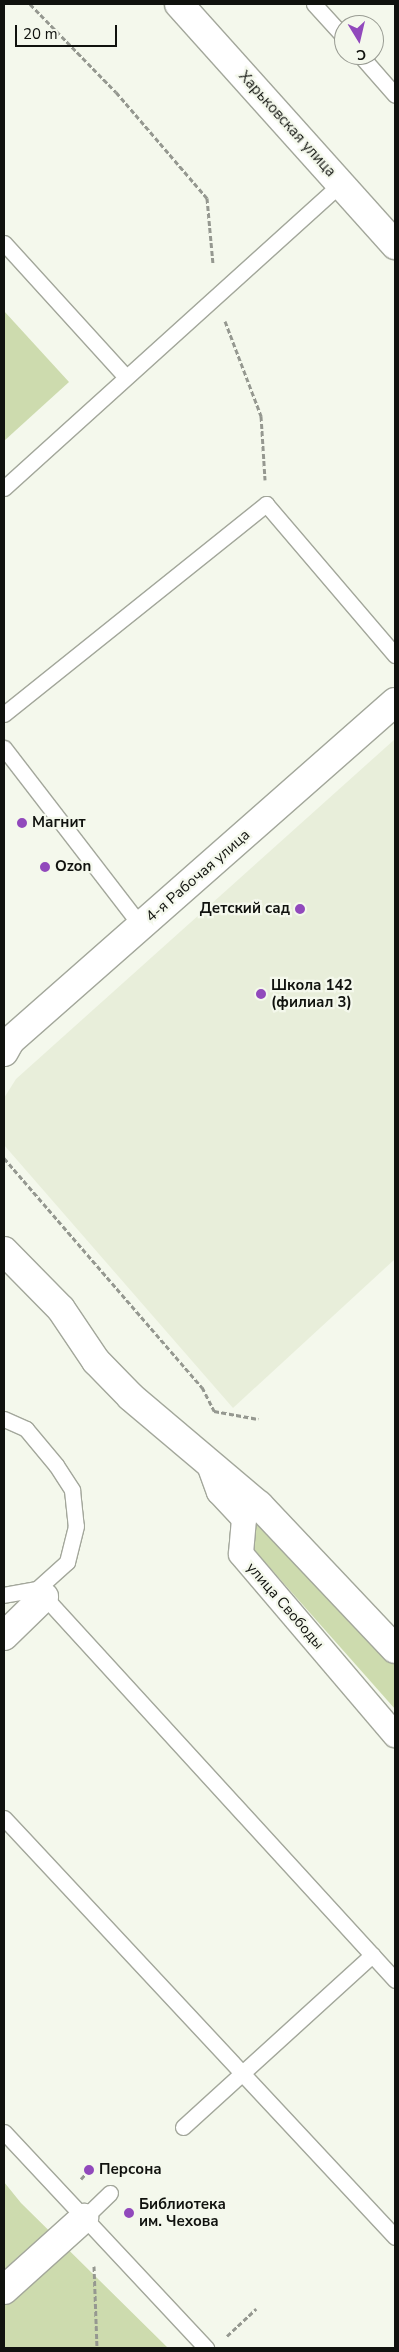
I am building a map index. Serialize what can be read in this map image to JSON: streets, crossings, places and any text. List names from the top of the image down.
{
  "streets": {
    "street": ["Харьковская улица", "4-я Рабочая улица", "улица Свободы"]
  },
  "places": [
    "Магнит",
    "Ozon",
    "Детский сад",
    "Школа 142 (филиал 3)",
    "Персона",
    "Библиотека им. Чехова"
  ],
  "scale_bar": "20 m",
  "north": "bottom"
}
